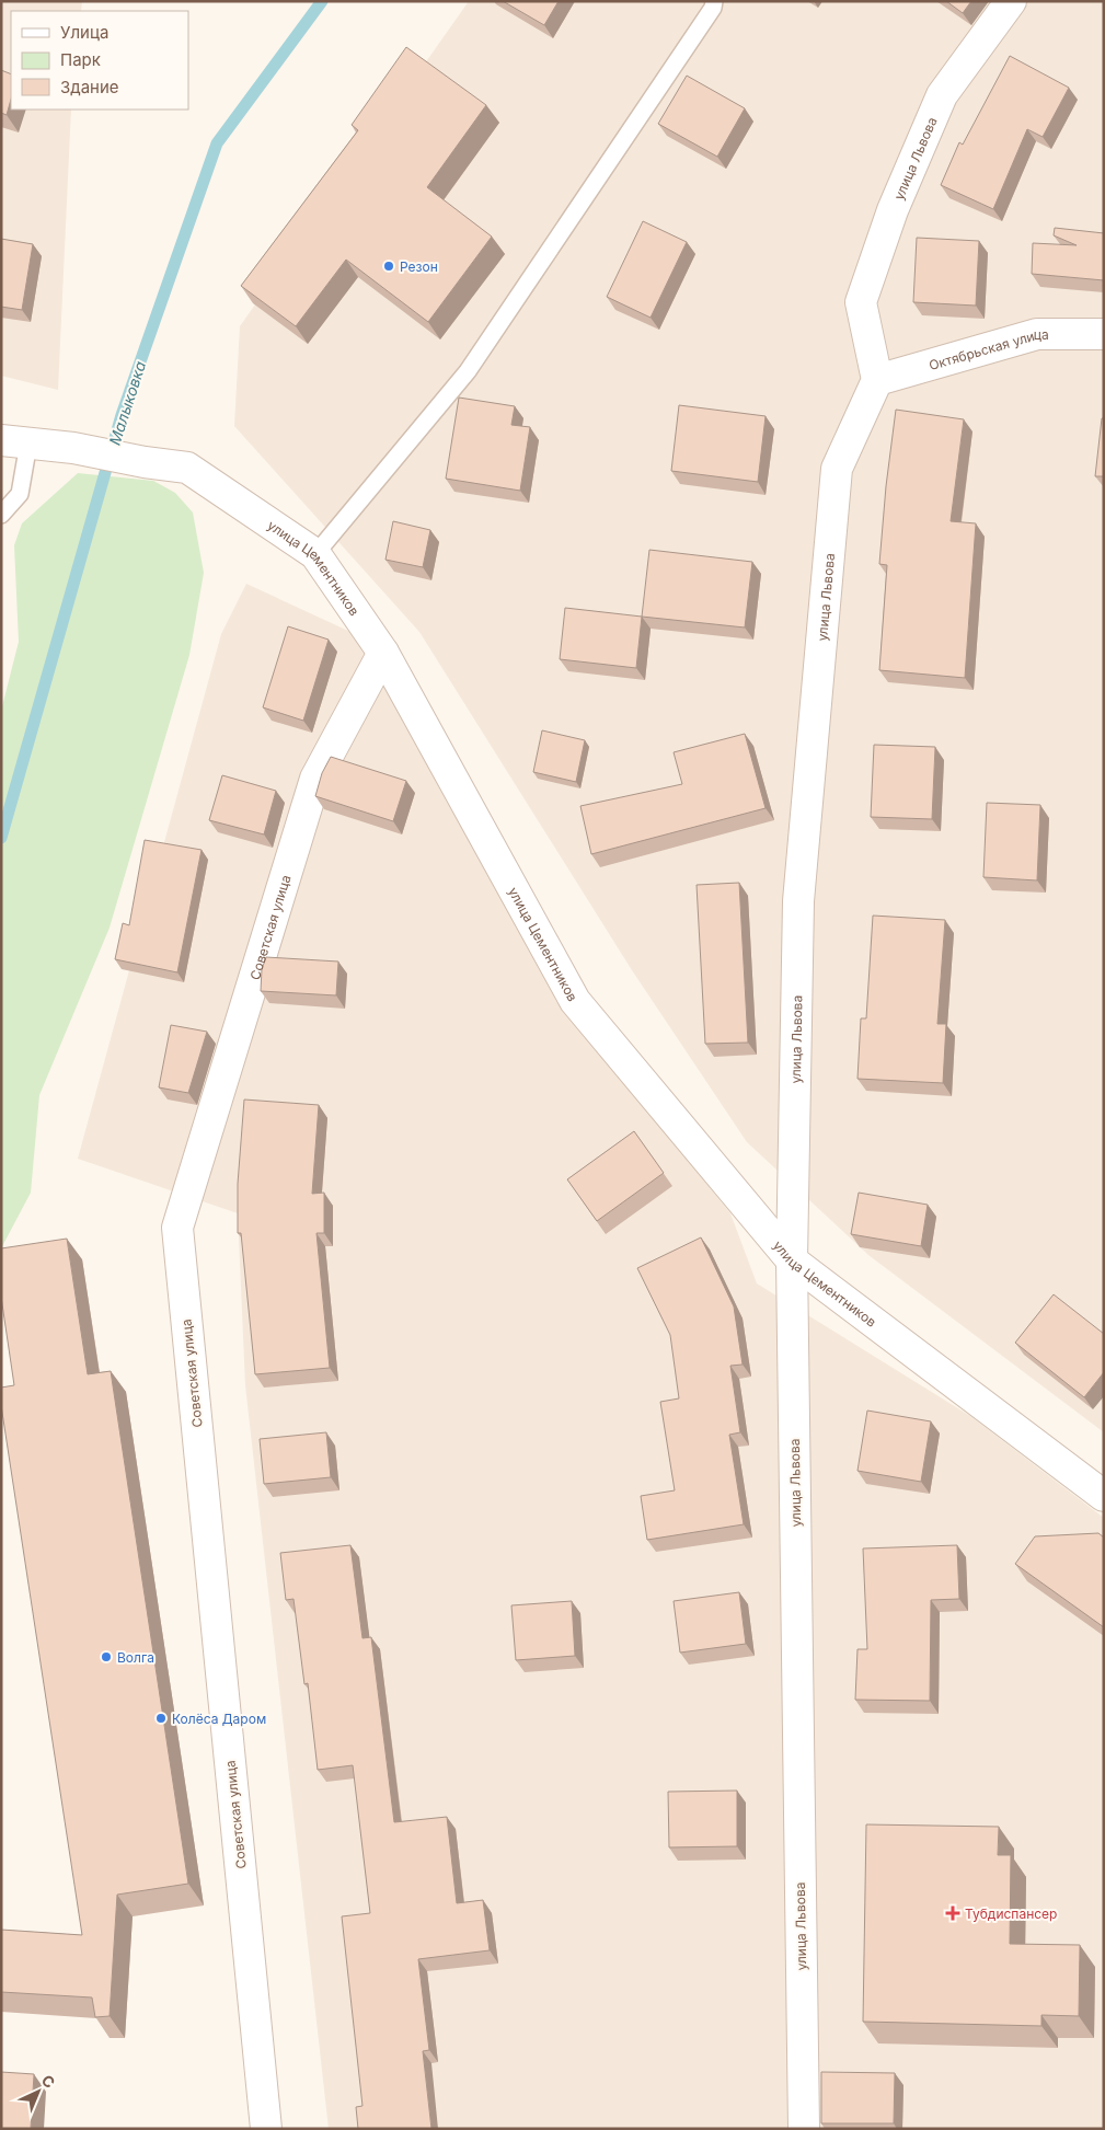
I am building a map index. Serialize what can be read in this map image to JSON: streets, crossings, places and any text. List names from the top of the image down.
{
  "streets": {
    "street": [
      "улица Львова",
      "Октябрьская улица",
      "улица Цементников",
      "Советская улица"
    ]
  },
  "crossings": [
    ["улица Львова", "Октябрьская улица"],
    ["улица Львова", "улица Цементников"],
    ["улица Цементников", "Советская улица"]
  ],
  "water": ["Малыковка"],
  "places": {
    "other": ["Резон", "Волга", "Колёса Даром"],
    "health": ["Тубдиспансер"]
  },
  "legend": ["Улица", "Парк", "Здание"],
  "north": "top right"
}
